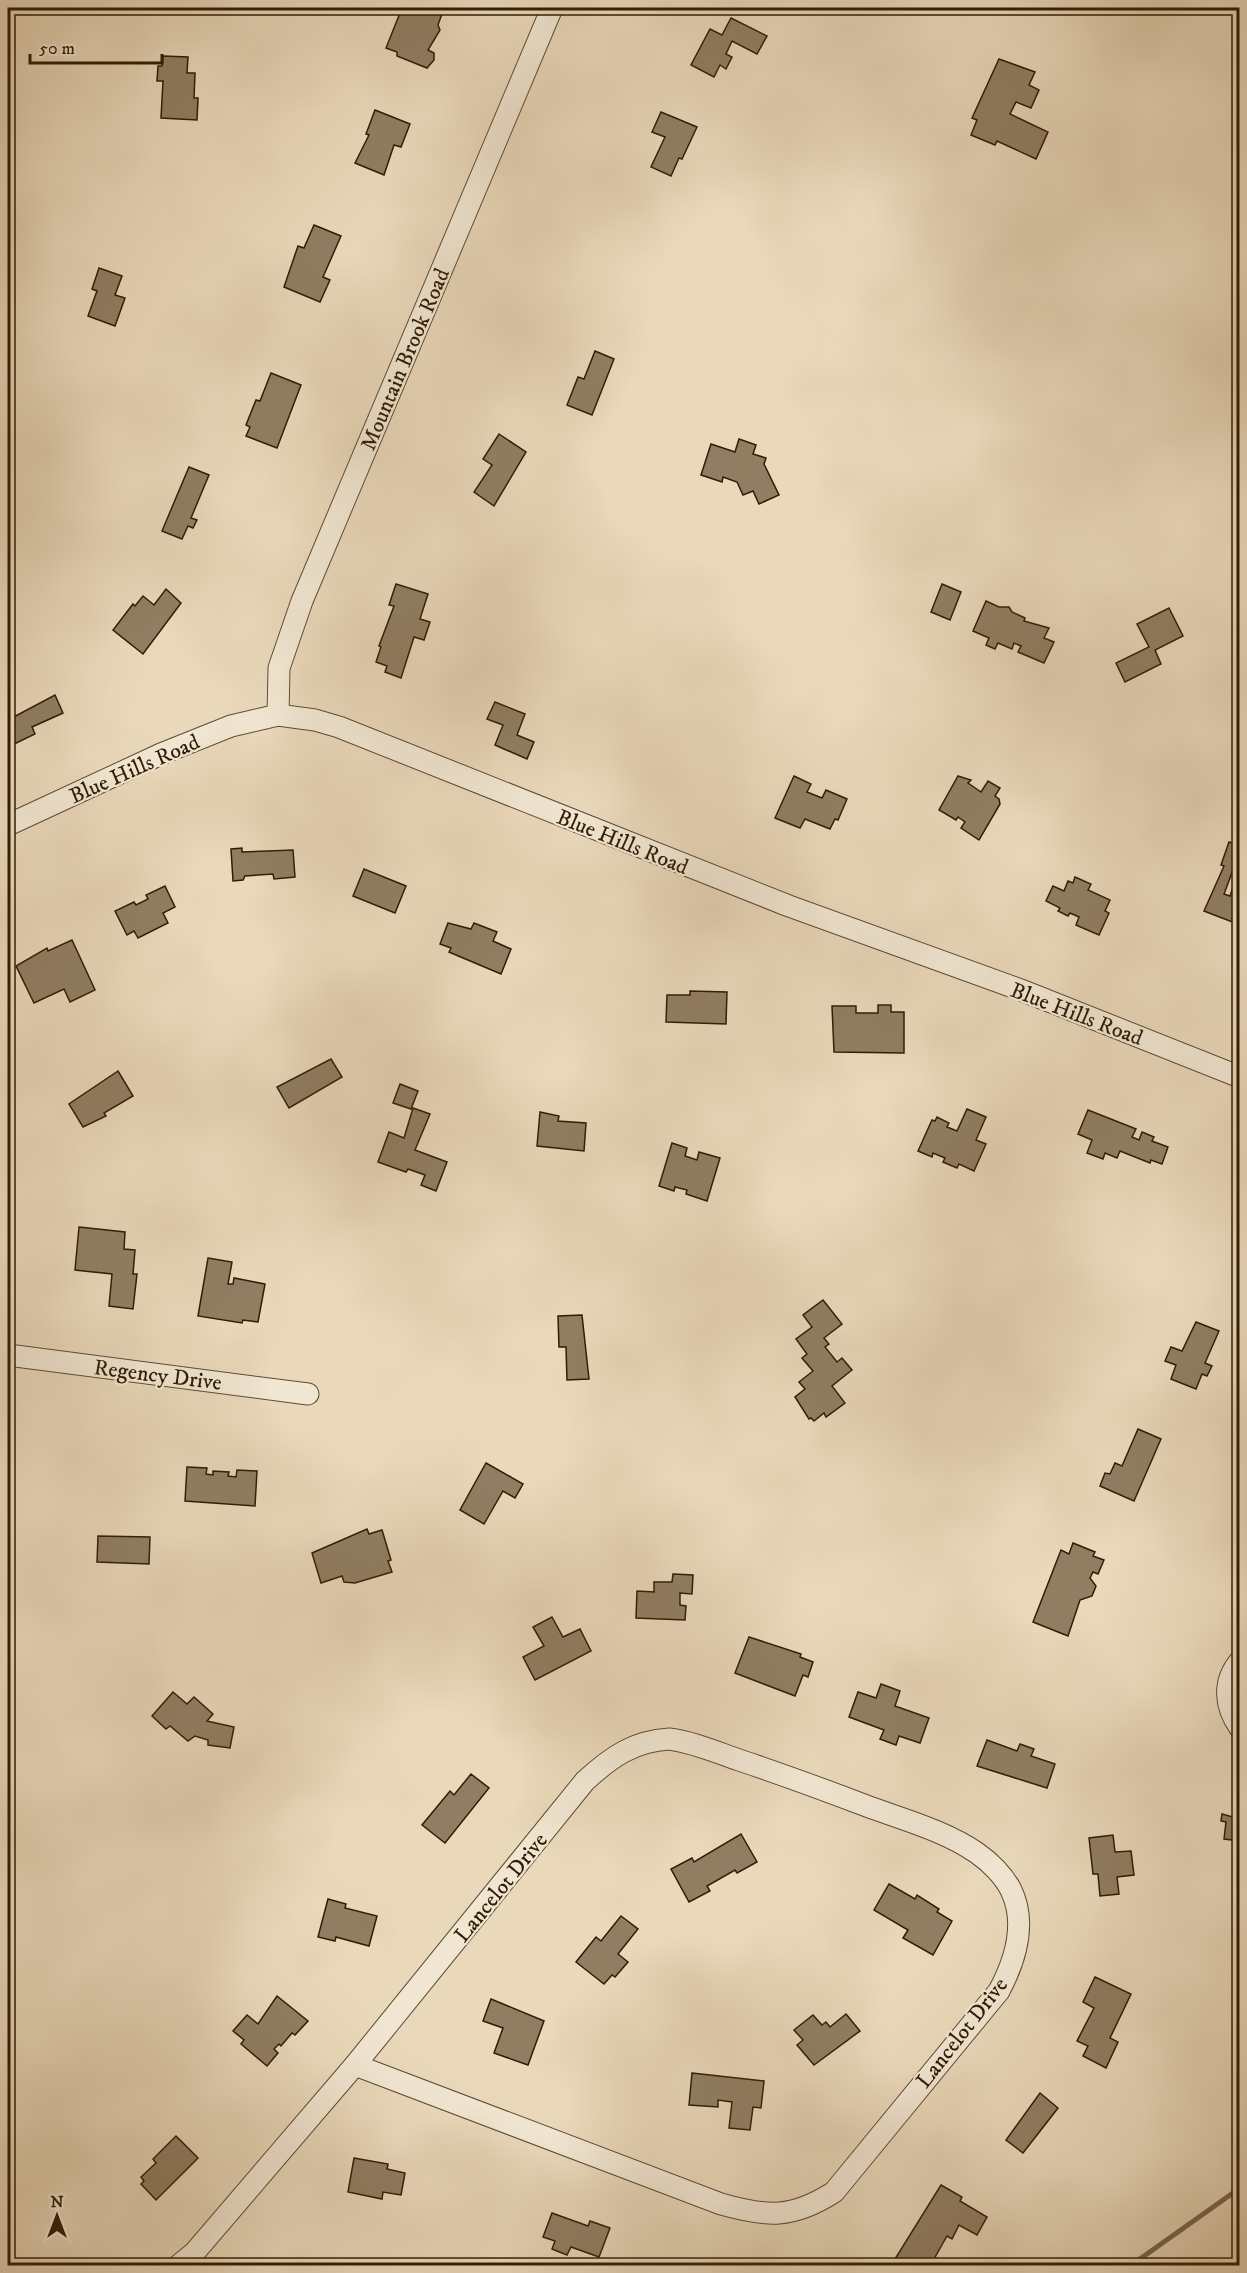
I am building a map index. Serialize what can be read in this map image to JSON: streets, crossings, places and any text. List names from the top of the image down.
{
  "streets": {
    "street": [
      "Mountain Brook Road",
      "Blue Hills Road",
      "Regency Drive",
      "Lancelot Drive"
    ]
  },
  "crossings": [
    ["Mountain Brook Road", "Blue Hills Road"]
  ],
  "scale_bar": "50 m",
  "north": "top"
}
